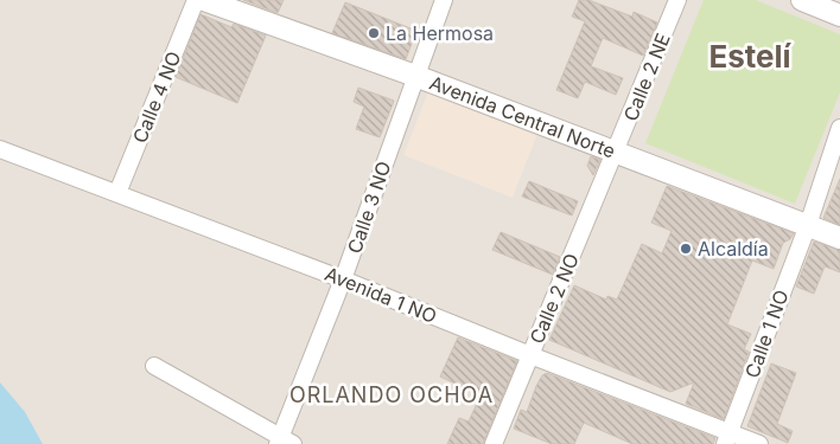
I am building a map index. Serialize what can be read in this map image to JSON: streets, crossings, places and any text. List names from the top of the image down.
{
  "streets": {
    "street": [
      "Calle 2 NE",
      "Calle 4 NO",
      "Avenida Central Norte",
      "Calle 3 NO",
      "Avenida 1 NO",
      "Calle 2 NO",
      "Calle 1 NO"
    ]
  },
  "crossings": [
    ["Calle 2 NE", "Avenida Central Norte"],
    ["Calle 2 NE", "Calle 2 NO"],
    ["Calle 4 NO", "Avenida 1 NO"],
    ["Avenida Central Norte", "Calle 3 NO"],
    ["Avenida Central Norte", "Calle 2 NO"],
    ["Avenida Central Norte", "Calle 1 NO"],
    ["Calle 3 NO", "Avenida 1 NO"],
    ["Avenida 1 NO", "Calle 2 NO"],
    ["Avenida 1 NO", "Calle 1 NO"]
  ],
  "districts": ["Estelí", "ORLANDO OCHOA"],
  "places": ["La Hermosa", "Alcaldía"]
}
